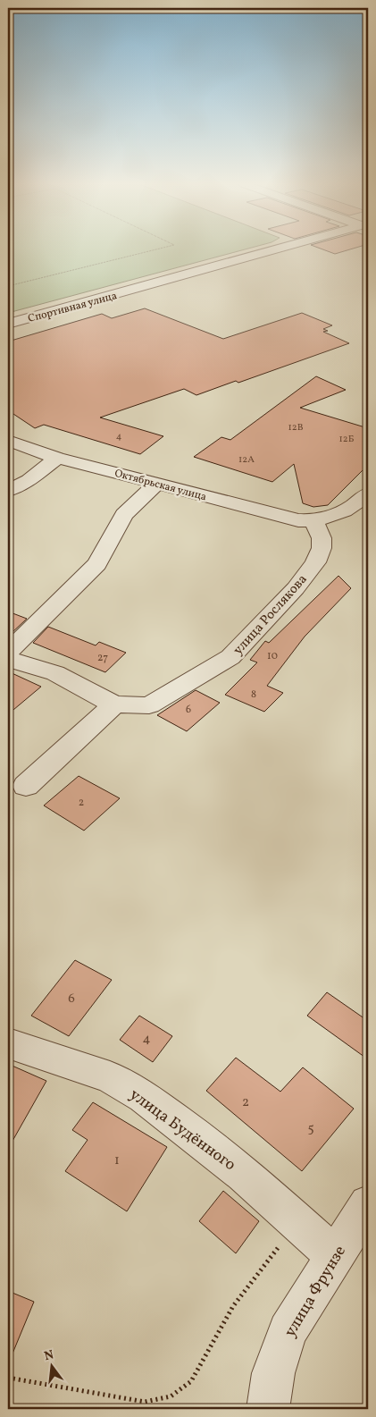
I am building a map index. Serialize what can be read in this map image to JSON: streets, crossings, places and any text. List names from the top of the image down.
{
  "streets": {
    "street": [
      "Спортивная улица",
      "Октябрьская улица",
      "улица Рослякова",
      "улица Будённого",
      "улица Фрунзе"
    ]
  },
  "crossings": [
    ["Октябрьская улица", "улица Рослякова"],
    ["улица Будённого", "улица Фрунзе"]
  ],
  "house_numbers": [
    "12В",
    "4",
    "12Б",
    "12А",
    "10",
    "27",
    "8",
    "6",
    "2",
    "6",
    "4",
    "2",
    "5",
    "1"
  ],
  "north": "top"
}
